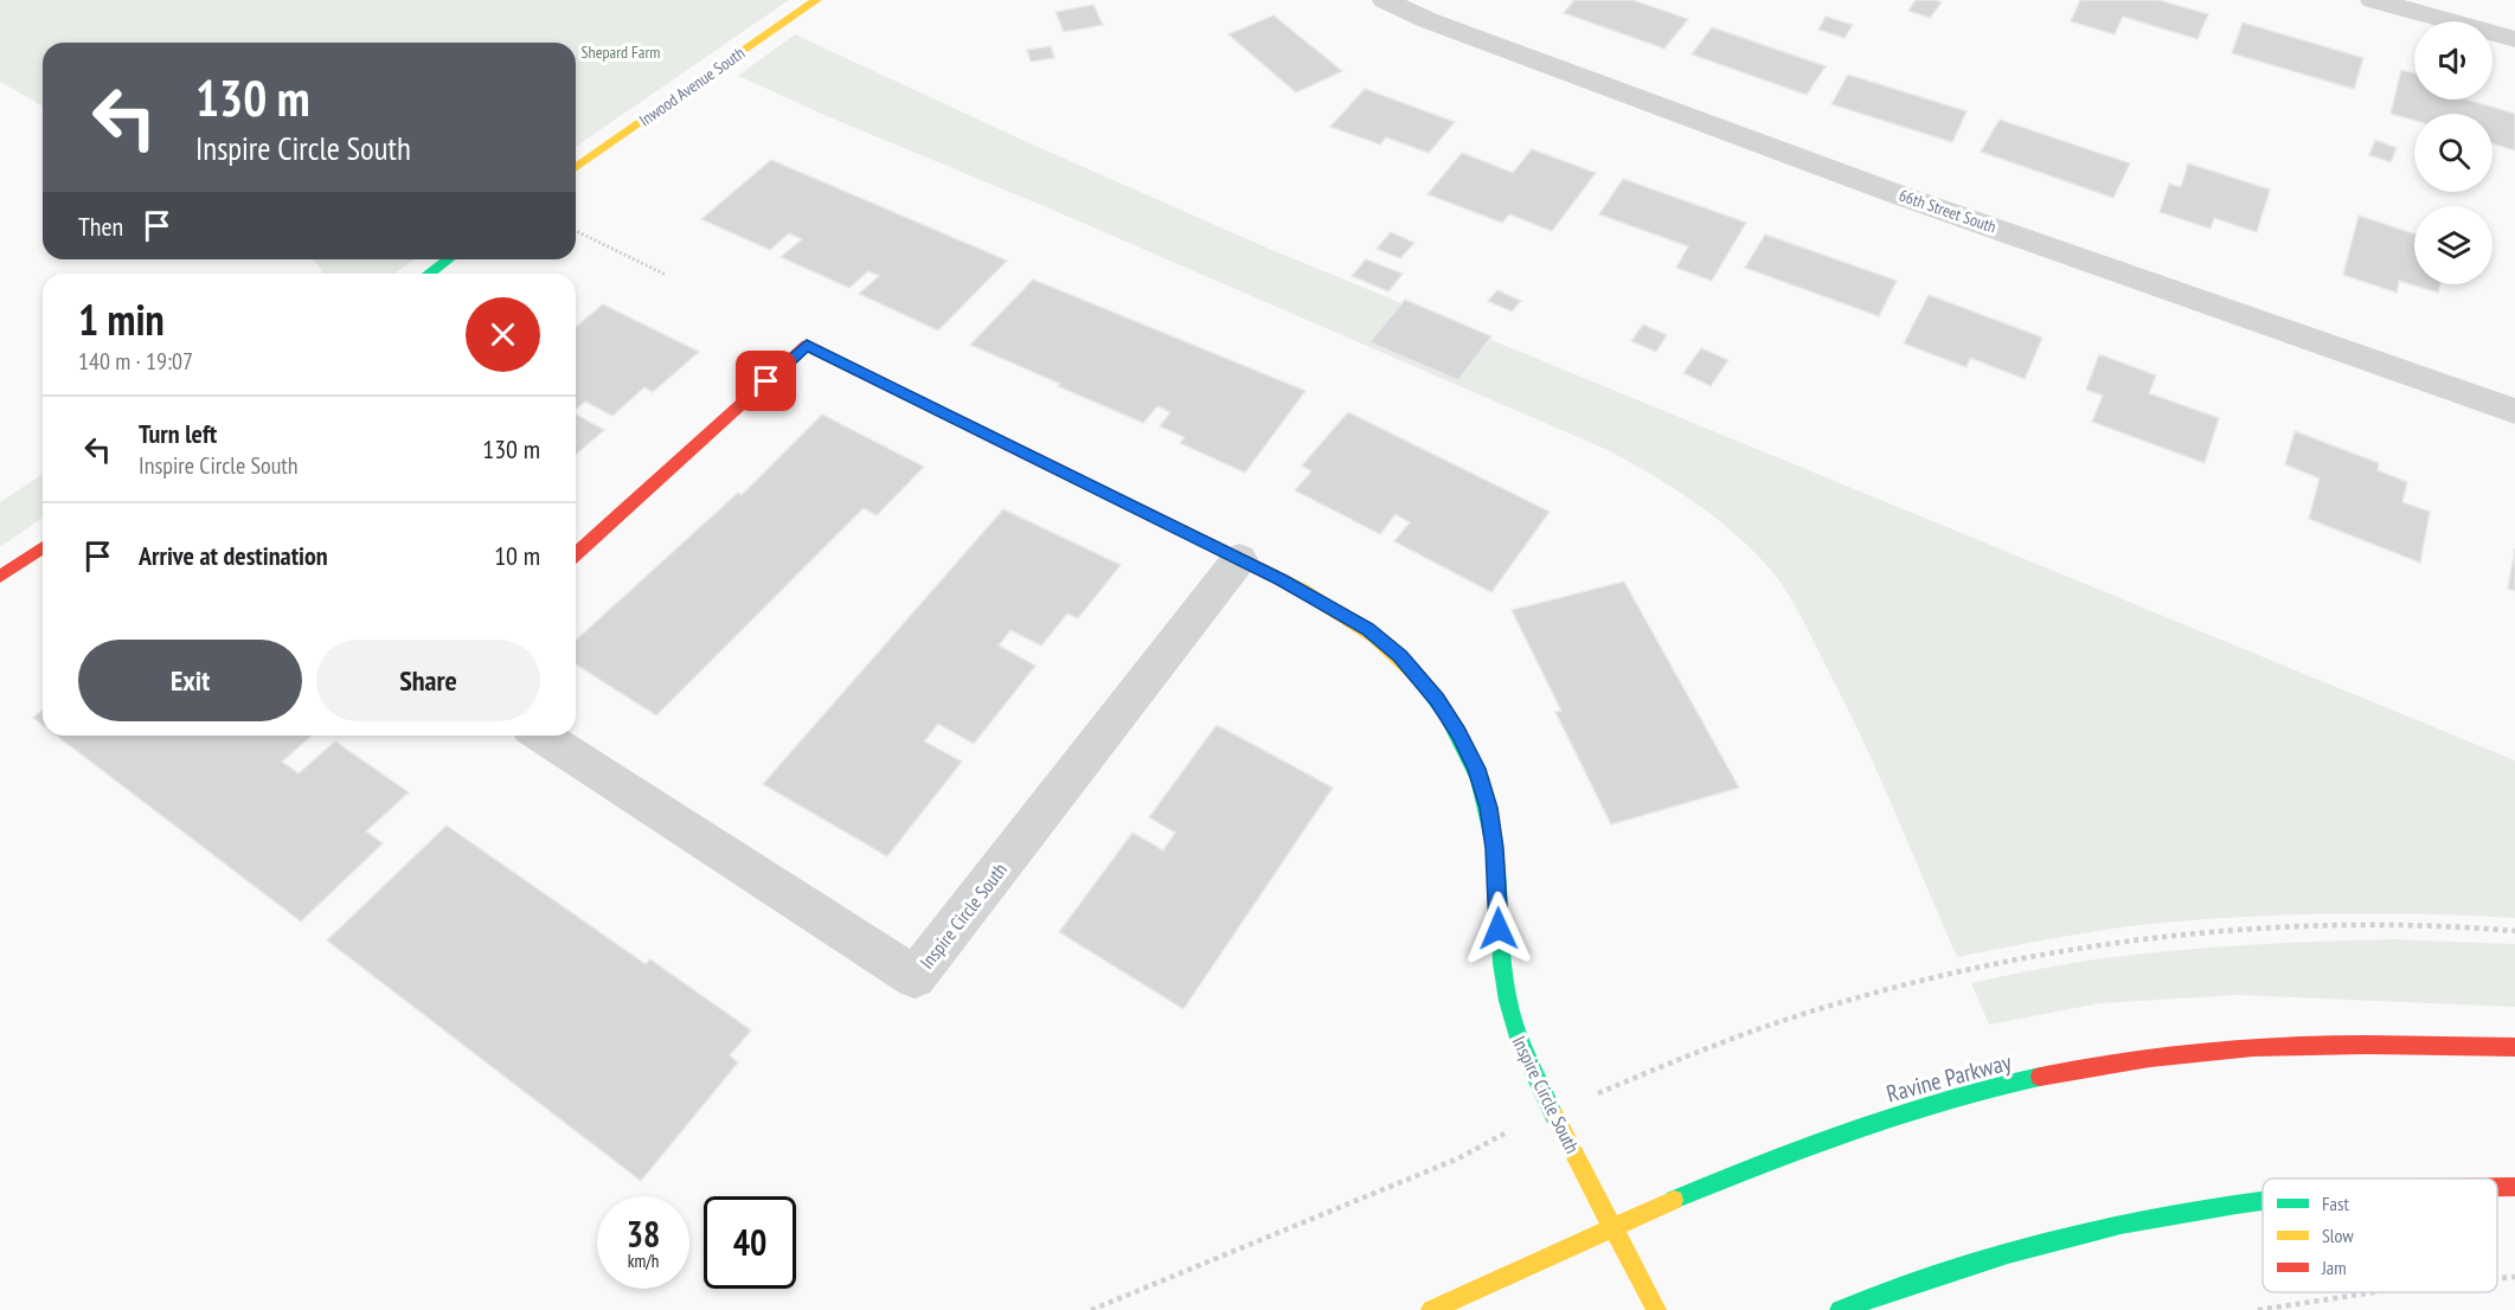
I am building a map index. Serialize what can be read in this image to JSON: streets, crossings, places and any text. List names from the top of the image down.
{
  "streets": {
    "street": [
      "Inwood Avenue South",
      "66th Street South",
      "Inspire Circle South",
      "Ravine Parkway"
    ]
  },
  "crossings": [
    ["Inspire Circle South", "Ravine Parkway"]
  ],
  "parks": ["Shepard Farm"],
  "legend": ["Fast", "Slow", "Jam"],
  "page": {
    "turn": ["130 m", "Inspire Circle South"],
    "then": "Then",
    "heading": ["1 min", "140 m · 19:07"],
    "list": [
      {
        "name": "Turn left",
        "note": "Inspire Circle South",
        "value": "130 m"
      },
      {
        "name": "Arrive at destination",
        "value": "10 m"
      }
    ],
    "buttons": ["Exit", "Share"],
    "speed": "38 km/h",
    "limit": "40"
  }
}
